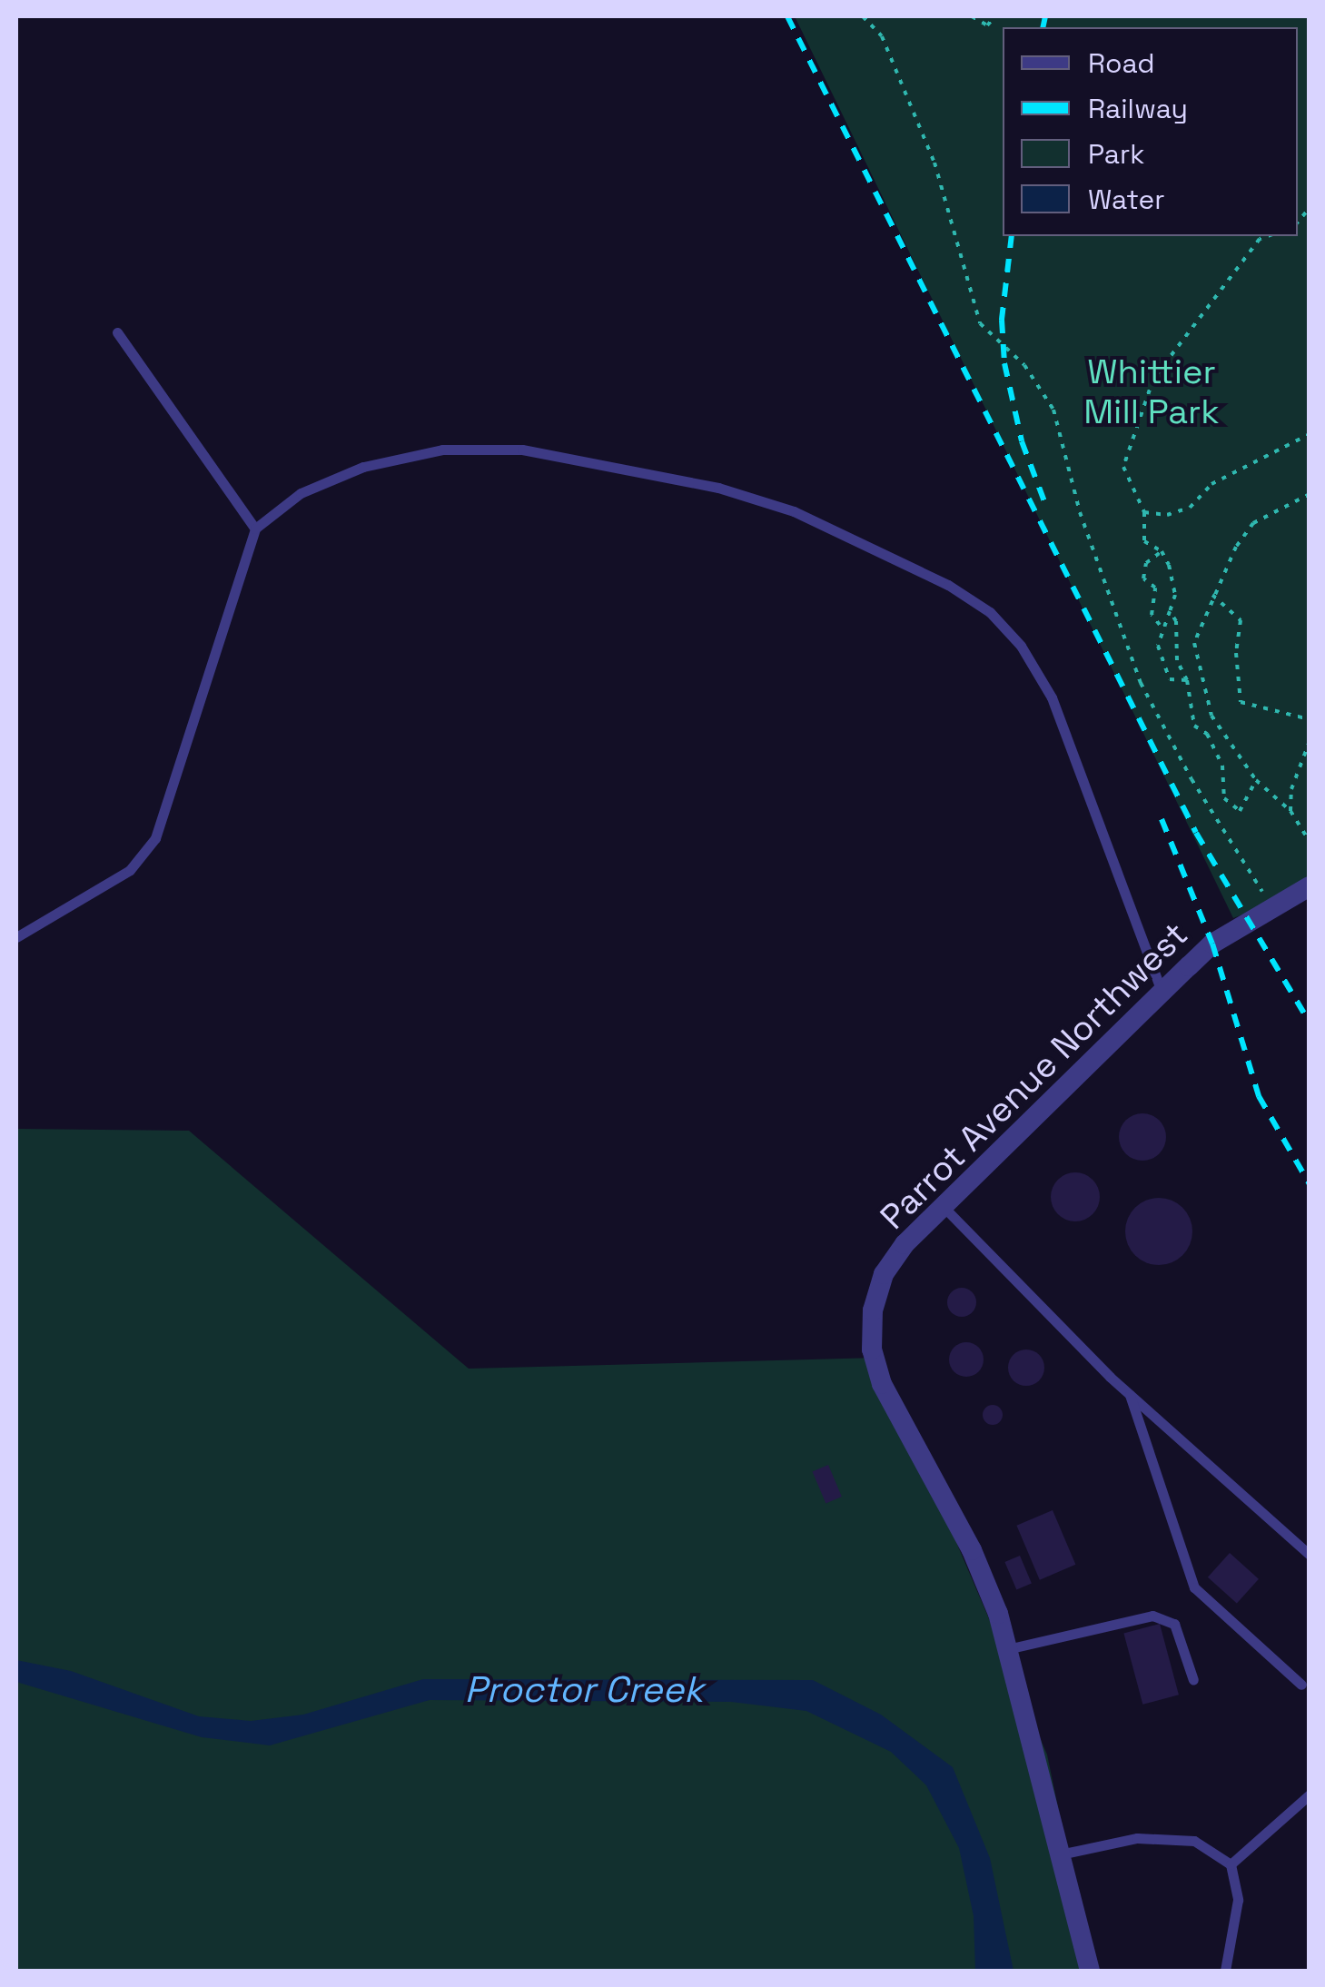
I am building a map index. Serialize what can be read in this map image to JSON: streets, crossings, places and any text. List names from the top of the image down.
{
  "streets": {
    "street": ["Parrot Avenue Northwest"]
  },
  "water": ["Proctor Creek"],
  "parks": ["Whittier Mill Park"],
  "legend": [
    "Road",
    "Railway",
    "Park",
    "Water"
  ]
}
